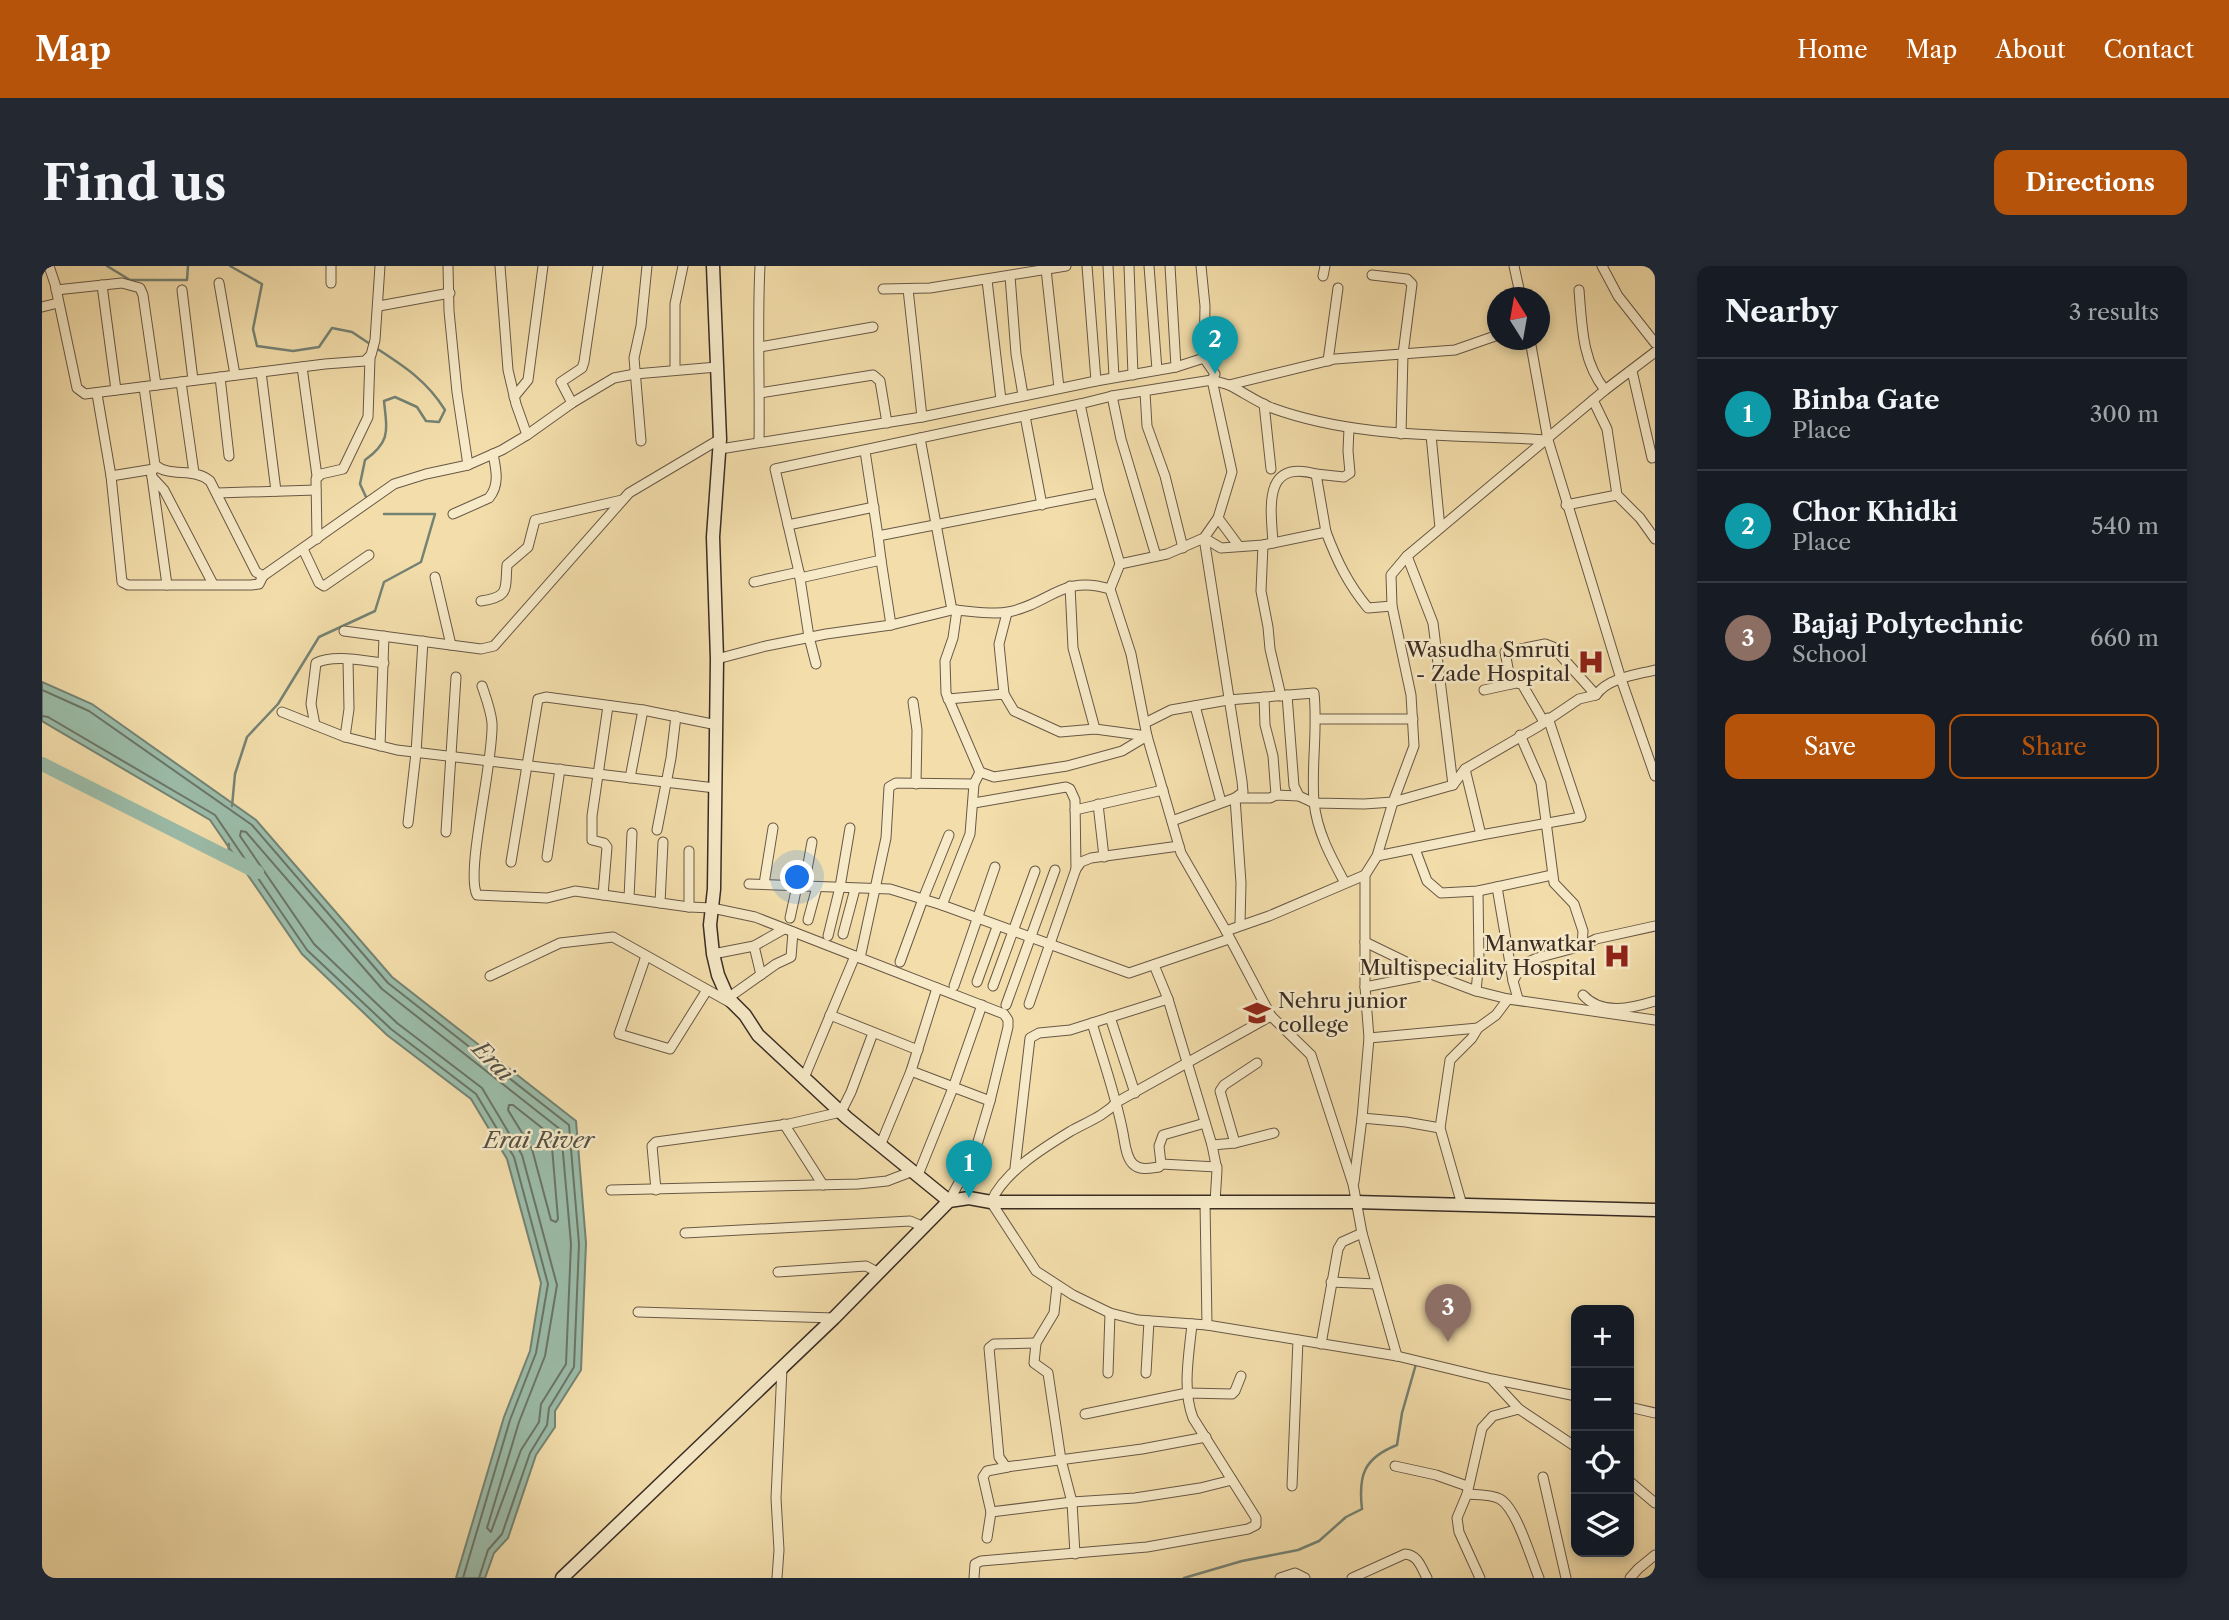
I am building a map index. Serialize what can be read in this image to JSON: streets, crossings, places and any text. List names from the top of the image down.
{
  "water": ["Erai", "Erai River"],
  "places": {
    "hospital": ["Wasudha Smruti - Zade Hospital", "Manwatkar Multispeciality Hospital"],
    "school or university": ["Nehru junior college"]
  },
  "north": "top",
  "page": {
    "header": "Map",
    "nav": [
      "Home",
      "Map",
      "About",
      "Contact"
    ],
    "buttons": [
      "Directions",
      ["Save", "Share"]
    ],
    "title": "Find us",
    "heading": ["Nearby", "3 results"],
    "pins": ["2", "1", "3"],
    "list": [
      {
        "mark": "1",
        "name": "Binba Gate",
        "note": "Place",
        "value": "300 m"
      },
      {
        "mark": "2",
        "name": "Chor Khidki",
        "note": "Place",
        "value": "540 m"
      },
      {
        "mark": "3",
        "name": "Bajaj Polytechnic",
        "note": "School",
        "value": "660 m"
      }
    ],
    "map_buttons": ["+", "−"]
  }
}
